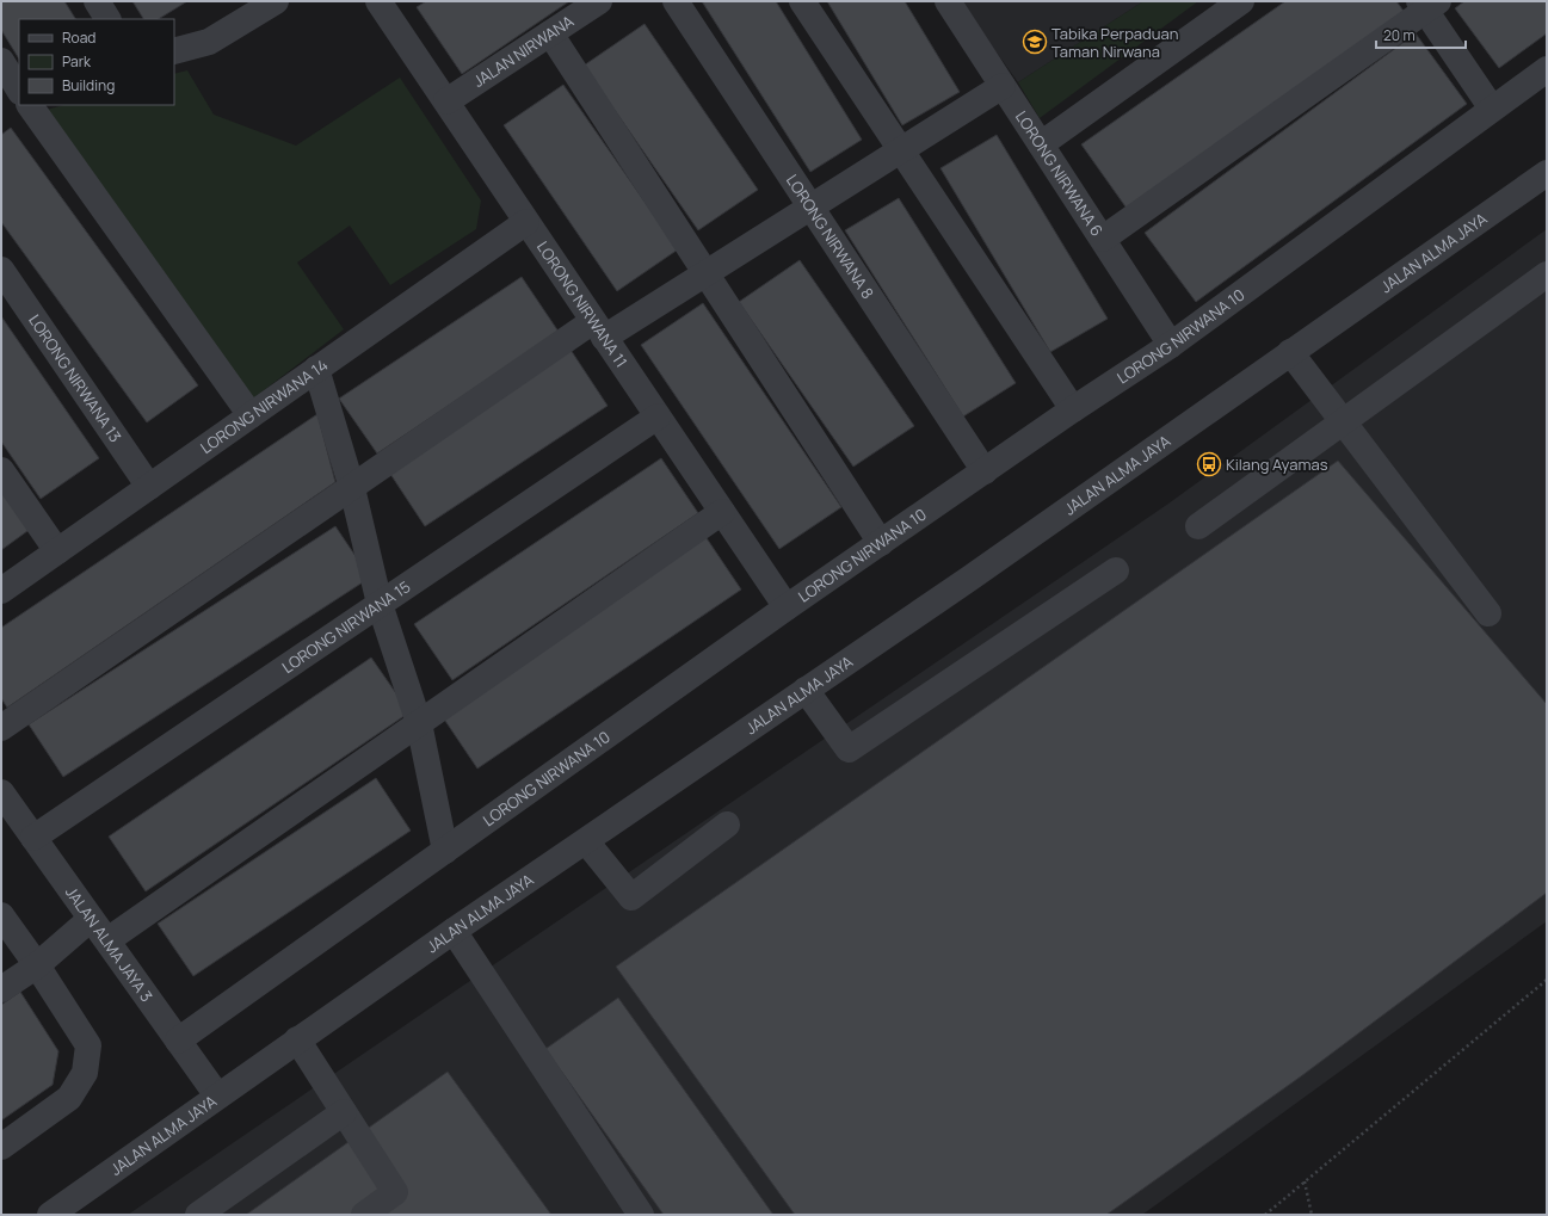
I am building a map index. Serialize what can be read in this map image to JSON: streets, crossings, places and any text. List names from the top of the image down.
{
  "streets": {
    "street": [
      "JALAN NIRWANA",
      "LORONG NIRWANA 6",
      "LORONG NIRWANA 8",
      "JALAN ALMA JAYA",
      "LORONG NIRWANA 11",
      "LORONG NIRWANA 10",
      "LORONG NIRWANA 13",
      "LORONG NIRWANA 14",
      "LORONG NIRWANA 15",
      "JALAN ALMA JAYA 3"
    ]
  },
  "crossings": [
    ["JALAN NIRWANA", "LORONG NIRWANA 11"],
    ["LORONG NIRWANA 6", "LORONG NIRWANA 10"],
    ["LORONG NIRWANA 8", "LORONG NIRWANA 10"],
    ["JALAN ALMA JAYA", "JALAN ALMA JAYA 3"],
    ["LORONG NIRWANA 11", "LORONG NIRWANA 10"],
    ["LORONG NIRWANA 11", "LORONG NIRWANA 14"],
    ["LORONG NIRWANA 11", "LORONG NIRWANA 15"],
    ["LORONG NIRWANA 10", "JALAN ALMA JAYA 3"],
    ["LORONG NIRWANA 13", "LORONG NIRWANA 14"],
    ["LORONG NIRWANA 15", "JALAN ALMA JAYA 3"]
  ],
  "places": {
    "school or university": ["Tabika Perpaduan Taman Nirwana"],
    "bus stop": ["Kilang Ayamas"]
  },
  "legend": ["Road", "Park", "Building"],
  "scale_bar": "20 m"
}
